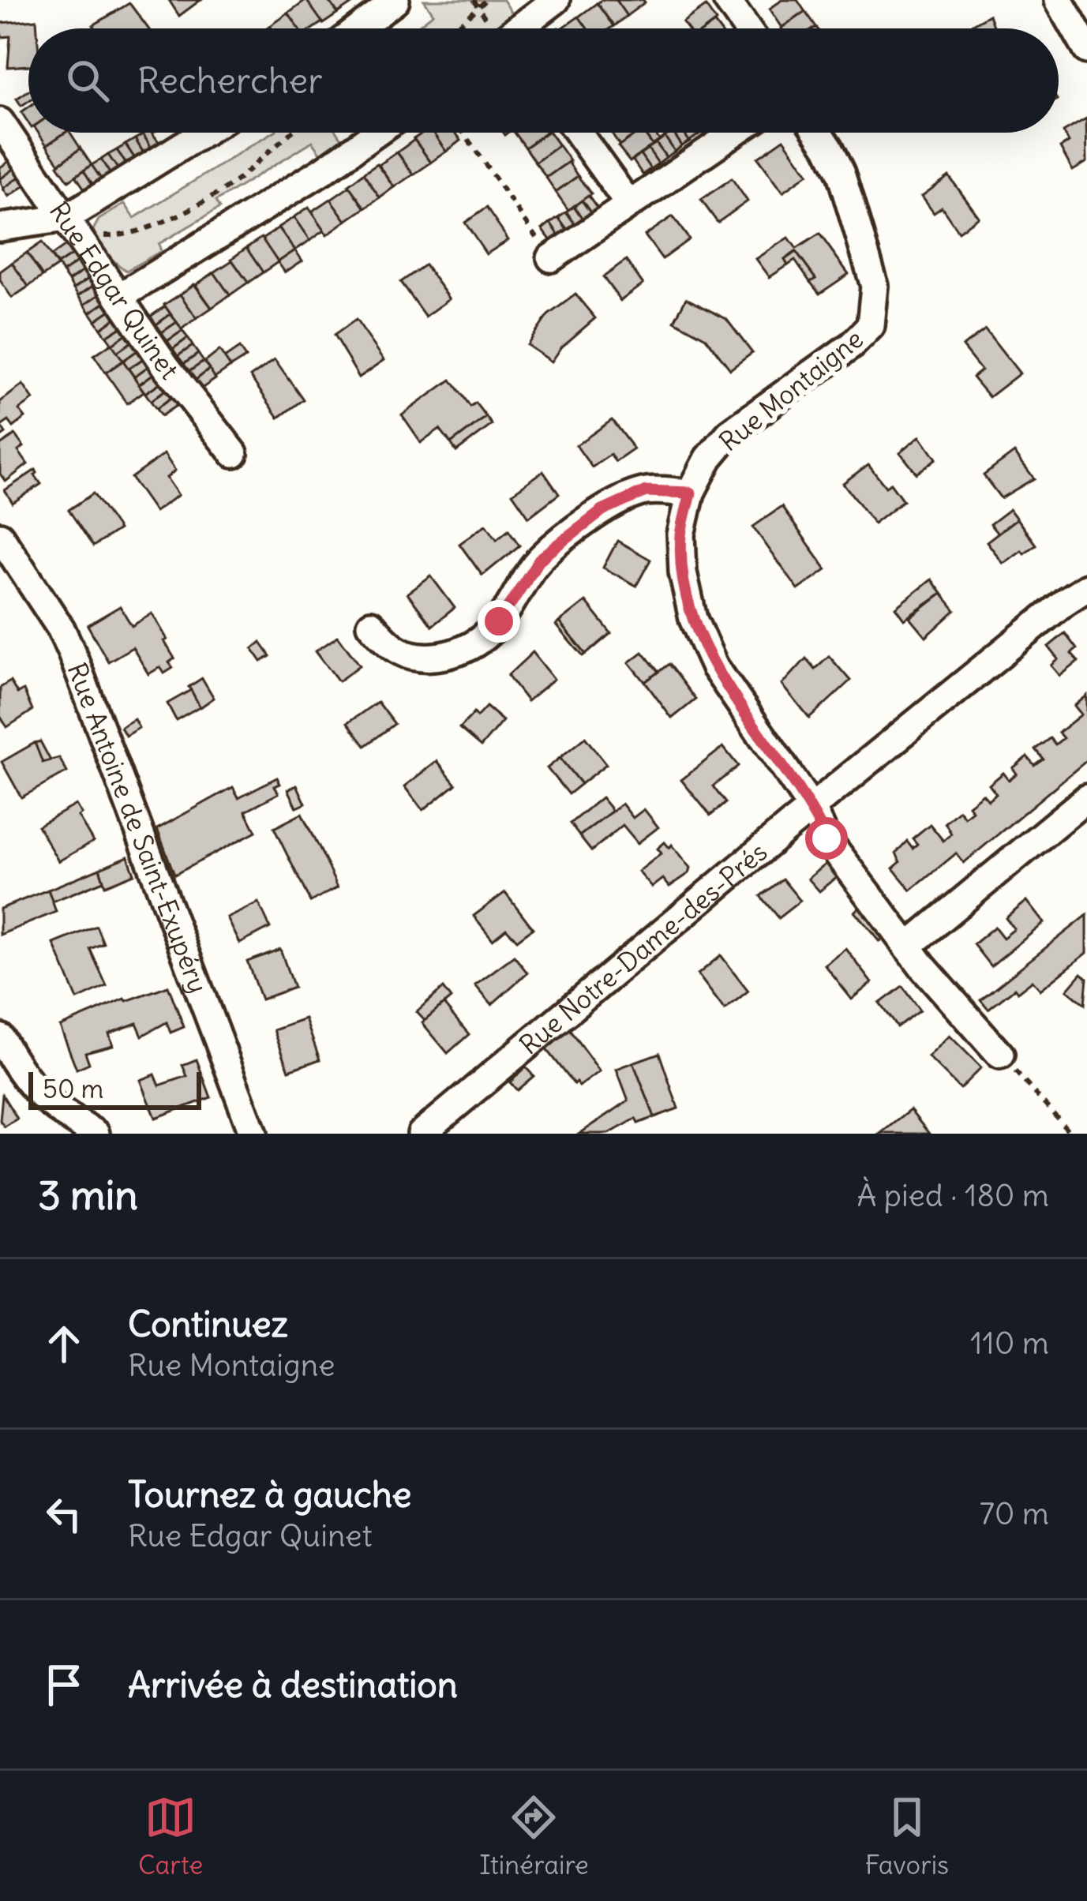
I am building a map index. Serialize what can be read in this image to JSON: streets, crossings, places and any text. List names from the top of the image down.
{
  "streets": {
    "street": [
      "Rue Edgar Quinet",
      "Rue Montaigne",
      "Rue Antoine de Saint-Exupéry",
      "Rue Notre-Dame-des-Prés"
    ]
  },
  "crossings": [
    ["Rue Montaigne", "Rue Notre-Dame-des-Prés"]
  ],
  "scale_bar": "50 m",
  "page": {
    "search": "Rechercher",
    "scale": "50 m",
    "heading": ["3 min", "À pied · 180 m"],
    "list": [
      ["Continuez", "Rue Montaigne", "110 m"],
      ["Tournez à gauche", "Rue Edgar Quinet", "70 m"],
      "Arrivée à destination"
    ],
    "nav": ["Carte", "Itinéraire", "Favoris"]
  }
}
